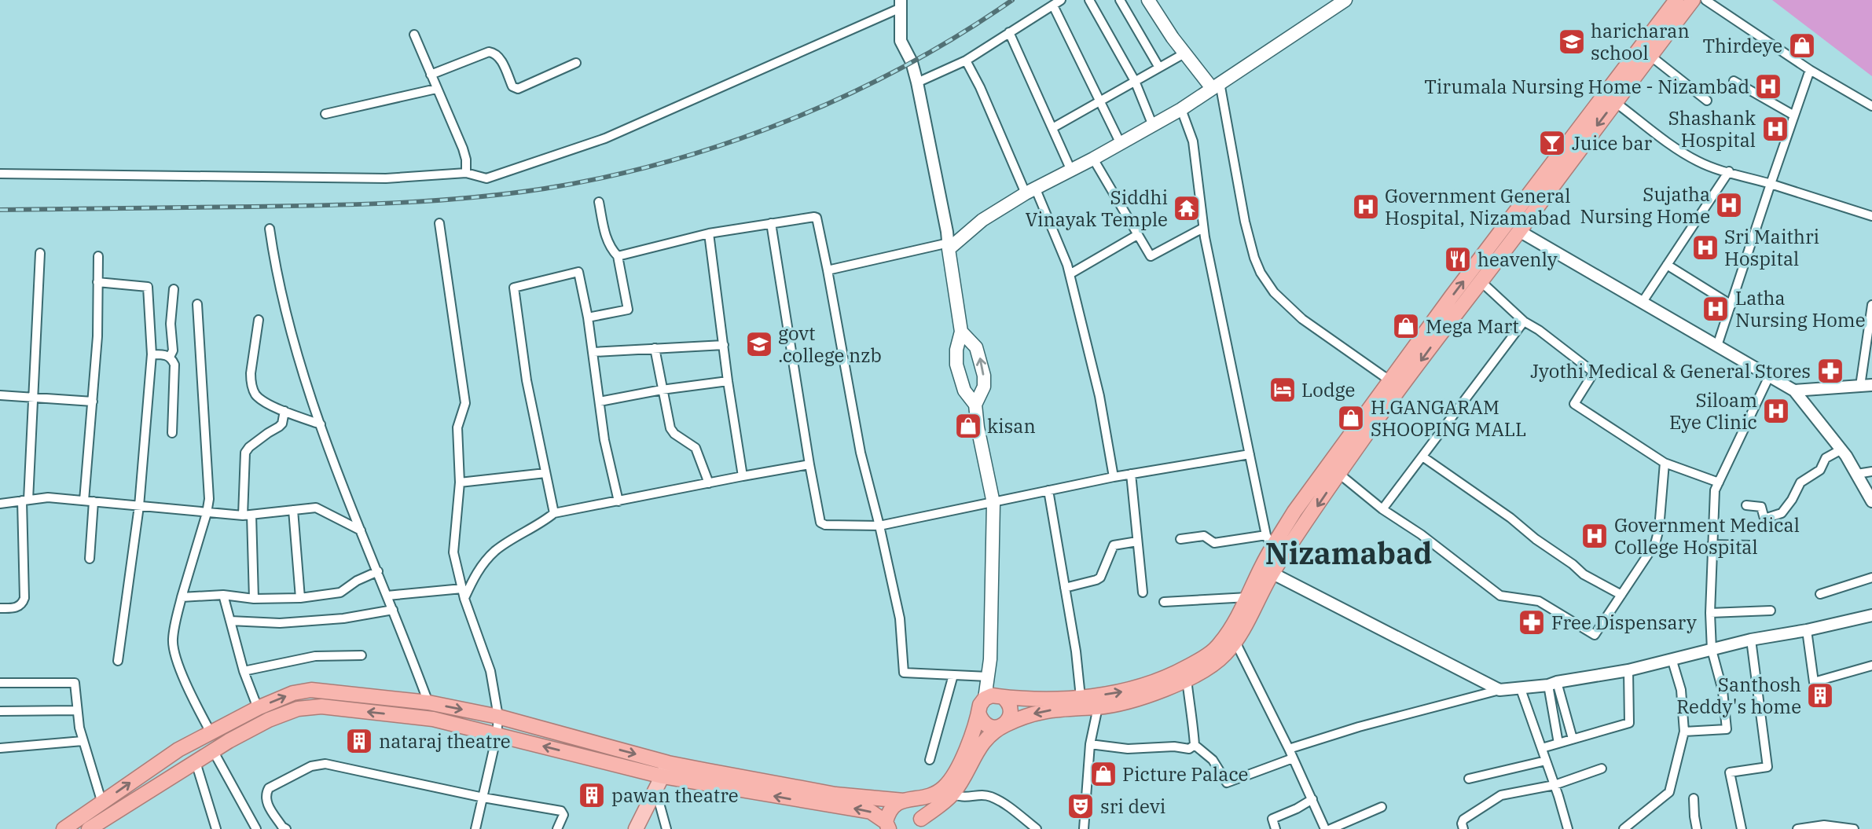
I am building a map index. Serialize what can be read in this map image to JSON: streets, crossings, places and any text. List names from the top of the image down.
{
  "districts": ["Nizamabad"],
  "places": {
    "school or university": ["haricharan school", "govt .college nzb"],
    "shop": [
      "Thirdeye",
      "Mega Mart",
      "H.GANGARAM SHOOPING MALL",
      "kisan",
      "Picture Palace"
    ],
    "hospital": [
      "Tirumala Nursing Home - Nizambad",
      "Shashank Hospital",
      "Sujatha Nursing Home",
      "Government General Hospital, Nizamabad",
      "Sri Maithri Hospital",
      "Latha Nursing Home",
      "Siloam Eye Clinic",
      "Government Medical College Hospital"
    ],
    "bar": ["Juice bar"],
    "temple": ["Siddhi Vinayak Temple"],
    "restaurant": ["heavenly"],
    "pharmacy": ["Jyothi Medical & General Stores", "Free Dispensary"],
    "hotel": ["Lodge"],
    "building": ["Santhosh Reddy's home", "nataraj theatre", "pawan theatre"],
    "theatre": ["sri devi"]
  }
}
